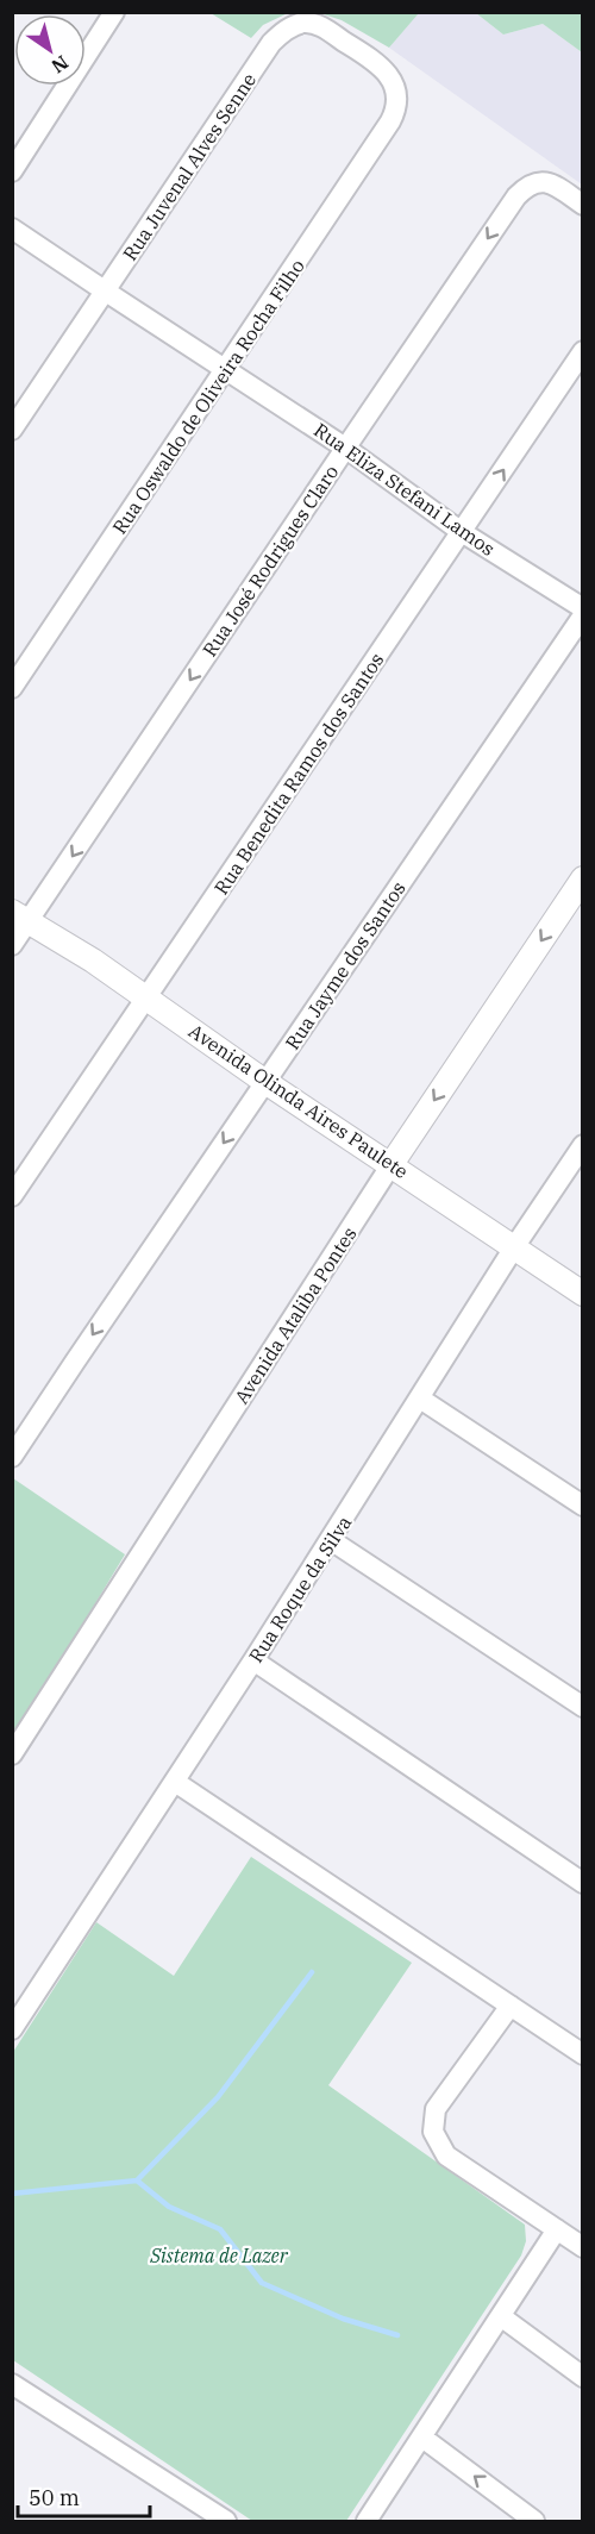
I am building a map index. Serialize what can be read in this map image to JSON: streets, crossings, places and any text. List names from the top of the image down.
{
  "streets": {
    "street": [
      "Rua Juvenal Alves Senne",
      "Rua Oswaldo de Oliveira Rocha Filho",
      "Rua Eliza Stefani Lamos",
      "Rua José Rodrigues Claro",
      "Rua Benedita Ramos dos Santos",
      "Rua Jayme dos Santos",
      "Avenida Olinda Aires Paulete",
      "Avenida Ataliba Pontes",
      "Rua Roque da Silva"
    ]
  },
  "crossings": [
    ["Rua Juvenal Alves Senne", "Rua Oswaldo de Oliveira Rocha Filho"],
    ["Rua Juvenal Alves Senne", "Rua Eliza Stefani Lamos"],
    ["Rua Oswaldo de Oliveira Rocha Filho", "Rua Eliza Stefani Lamos"],
    ["Rua Eliza Stefani Lamos", "Rua José Rodrigues Claro"],
    ["Rua Eliza Stefani Lamos", "Rua Benedita Ramos dos Santos"],
    ["Rua José Rodrigues Claro", "Avenida Olinda Aires Paulete"],
    ["Rua Benedita Ramos dos Santos", "Avenida Olinda Aires Paulete"],
    ["Rua Jayme dos Santos", "Avenida Olinda Aires Paulete"],
    ["Avenida Olinda Aires Paulete", "Avenida Ataliba Pontes"],
    ["Avenida Olinda Aires Paulete", "Rua Roque da Silva"]
  ],
  "one_way": ["Rua José Rodrigues Claro", "Rua Jayme dos Santos"],
  "parks": ["Sistema de Lazer"],
  "scale_bar": "50 m",
  "north": "bottom right"
}
